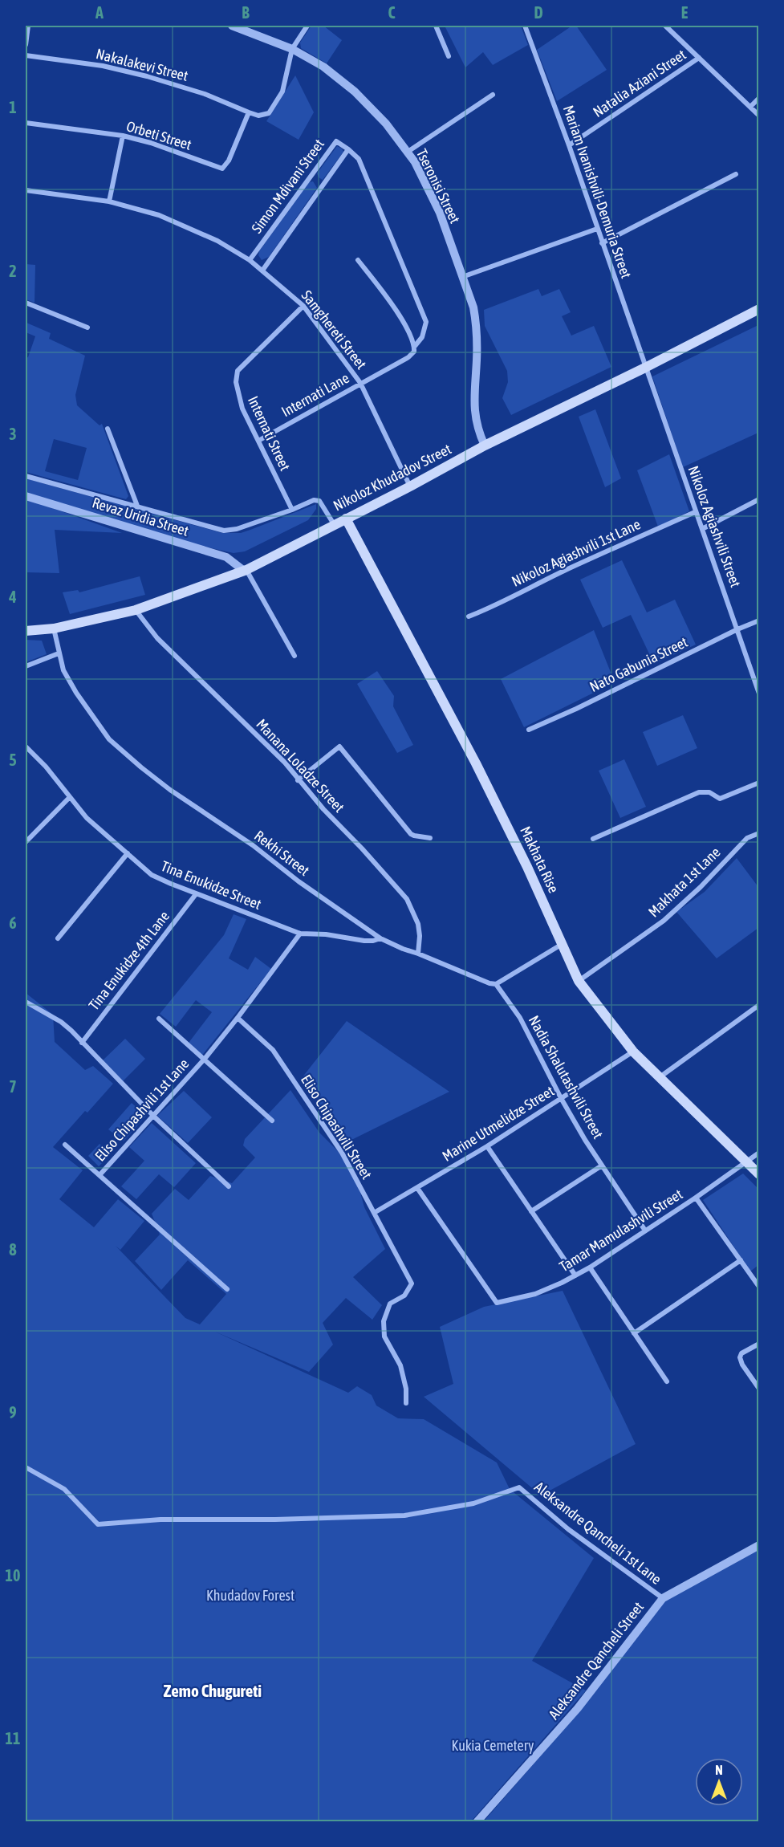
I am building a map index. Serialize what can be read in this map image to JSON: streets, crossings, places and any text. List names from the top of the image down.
{
  "streets": {
    "main road": ["Nikoloz Khudadov Street", "Makhata Rise"],
    "street": [
      "Nakalakevi Street",
      "Natalia Aziani Street",
      "Orbeti Street",
      "Simon Mdivani Street",
      "Tseronisi Street",
      "Mariam Ivanishvili-Demuria Street",
      "Samghereti Street",
      "Internati Lane",
      "Internati Street",
      "Revaz Uridia Street",
      "Nikoloz Agiashvili Street",
      "Nikoloz Agiashvili 1st Lane",
      "Nato Gabunia Street",
      "Manana Loladze Street",
      "Rekhi Street",
      "Makhata 1st Lane",
      "Tina Enukidze Street",
      "Tina Enukidze 4th Lane",
      "Nadia Shalutashvili Street",
      "Eliso Chipashvili 1st Lane",
      "Marine Utmelidze Street",
      "Eliso Chipashvili Street",
      "Tamar Mamulashvili Street",
      "Aleksandre Qancheli 1st Lane",
      "Aleksandre Qancheli Street"
    ]
  },
  "crossings": [
    ["Nakalakevi Street", "Orbeti Street"],
    ["Natalia Aziani Street", "Mariam Ivanishvili-Demuria Street"],
    ["Simon Mdivani Street", "Samghereti Street"],
    ["Simon Mdivani Street", "Internati Lane"],
    ["Tseronisi Street", "Nikoloz Khudadov Street"],
    ["Mariam Ivanishvili-Demuria Street", "Nikoloz Khudadov Street"],
    ["Mariam Ivanishvili-Demuria Street", "Nikoloz Agiashvili Street"],
    ["Samghereti Street", "Internati Lane"],
    ["Samghereti Street", "Internati Street"],
    ["Samghereti Street", "Nikoloz Khudadov Street"],
    ["Internati Lane", "Internati Street"],
    ["Nikoloz Khudadov Street", "Revaz Uridia Street"],
    ["Nikoloz Khudadov Street", "Nikoloz Agiashvili Street"],
    ["Nikoloz Khudadov Street", "Manana Loladze Street"],
    ["Nikoloz Khudadov Street", "Rekhi Street"],
    ["Nikoloz Khudadov Street", "Makhata Rise"],
    ["Nikoloz Agiashvili Street", "Nikoloz Agiashvili 1st Lane"],
    ["Nikoloz Agiashvili Street", "Nato Gabunia Street"],
    ["Manana Loladze Street", "Rekhi Street"],
    ["Rekhi Street", "Tina Enukidze Street"],
    ["Rekhi Street", "Nadia Shalutashvili Street"],
    ["Makhata Rise", "Makhata 1st Lane"],
    ["Makhata Rise", "Marine Utmelidze Street"],
    ["Makhata Rise", "Tamar Mamulashvili Street"],
    ["Tina Enukidze Street", "Tina Enukidze 4th Lane"],
    ["Nadia Shalutashvili Street", "Marine Utmelidze Street"],
    ["Nadia Shalutashvili Street", "Tamar Mamulashvili Street"],
    ["Eliso Chipashvili 1st Lane", "Eliso Chipashvili Street"],
    ["Marine Utmelidze Street", "Eliso Chipashvili Street"],
    ["Marine Utmelidze Street", "Tamar Mamulashvili Street"],
    ["Aleksandre Qancheli 1st Lane", "Aleksandre Qancheli Street"]
  ],
  "districts": ["Zemo Chugureti"],
  "parks": ["Khudadov Forest", "Kukia Cemetery"],
  "north": "top",
  "grid": {
    "columns": [
      "A",
      "B",
      "C",
      "D",
      "E"
    ],
    "rows": [
      "1",
      "2",
      "3",
      "4",
      "5",
      "6",
      "7",
      "8",
      "9",
      "10",
      "11"
    ]
  }
}
